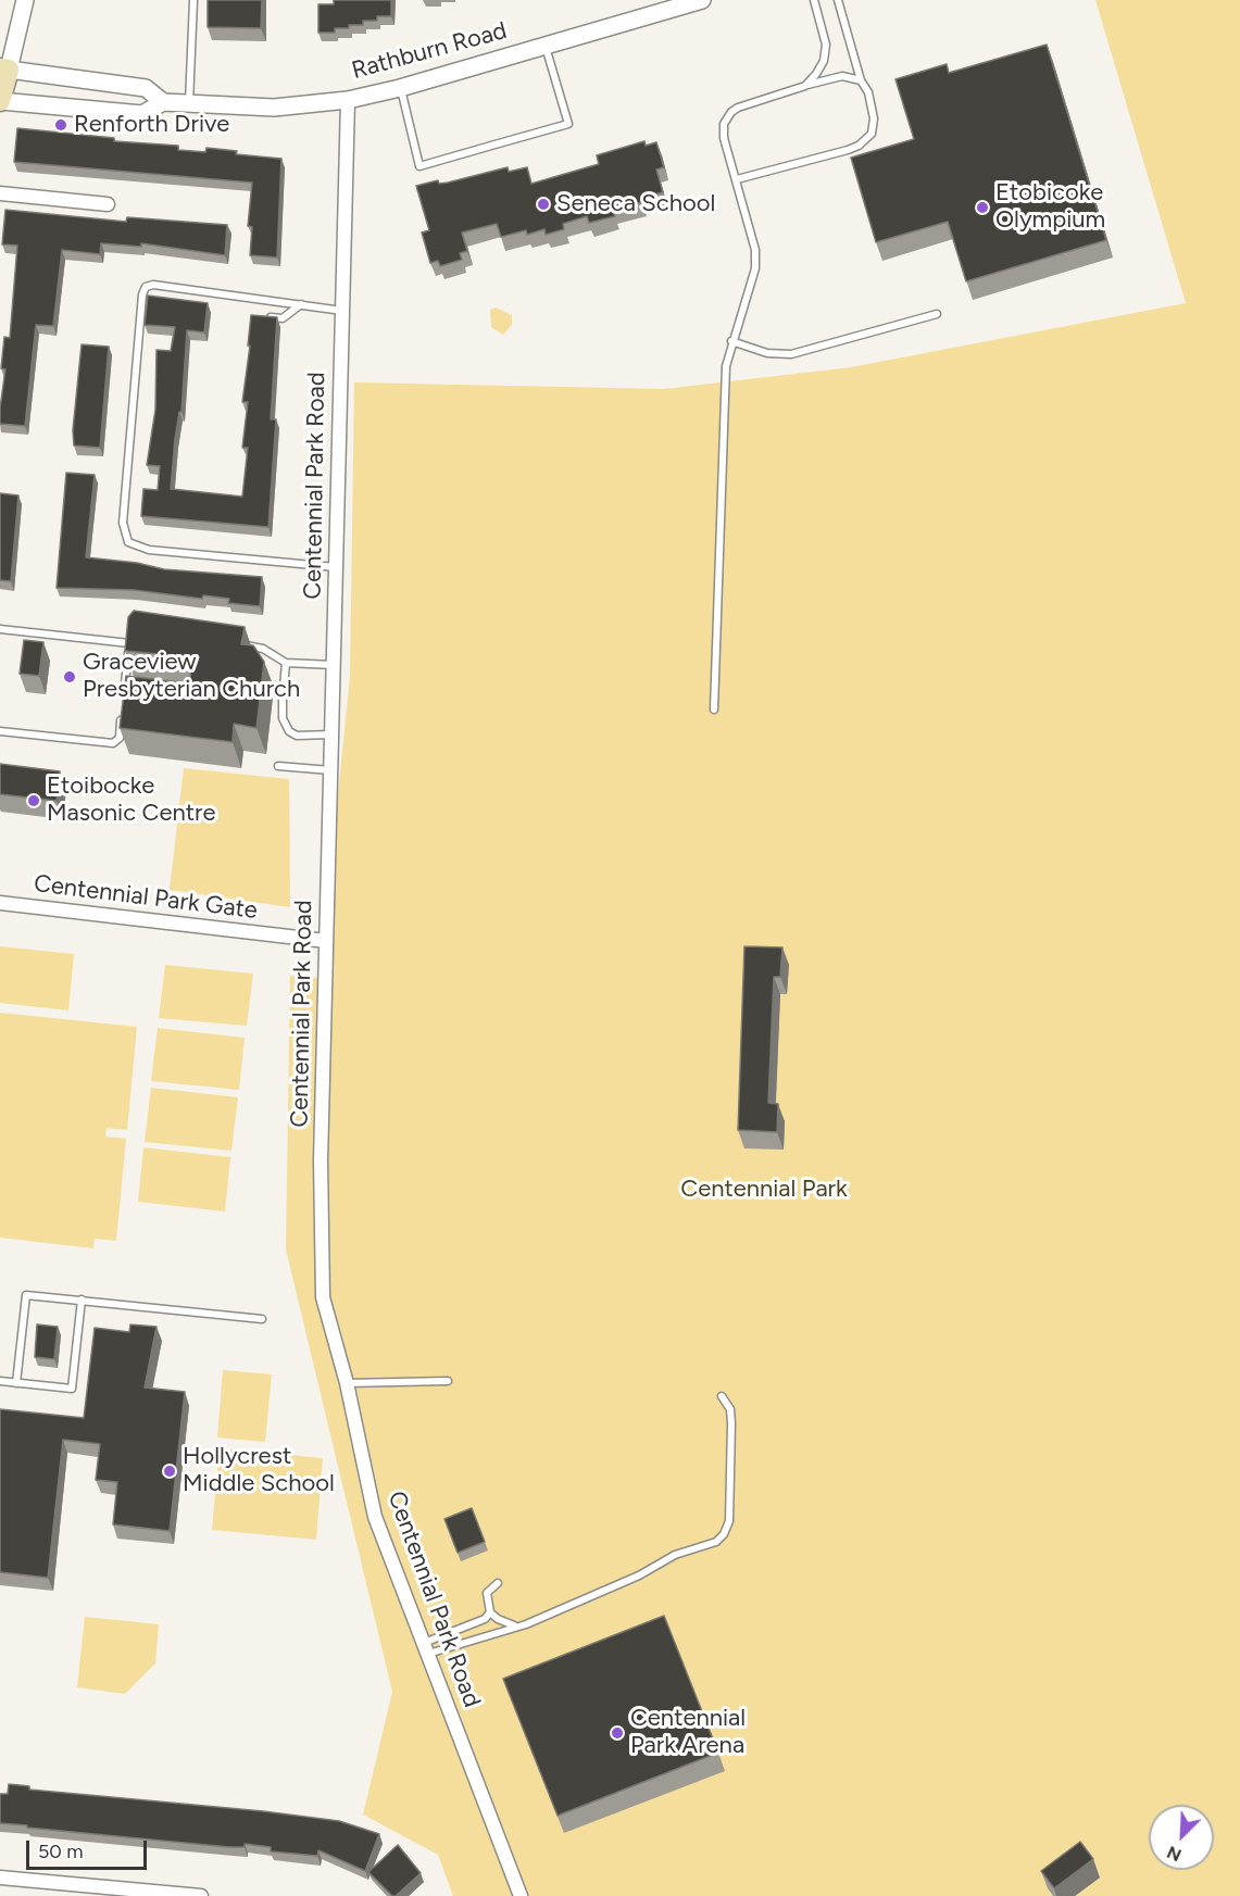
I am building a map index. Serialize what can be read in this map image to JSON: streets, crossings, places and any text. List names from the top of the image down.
{
  "streets": {
    "street": ["Rathburn Road", "Centennial Park Road", "Centennial Park Gate"]
  },
  "crossings": [
    ["Rathburn Road", "Centennial Park Road"],
    ["Centennial Park Road", "Centennial Park Gate"]
  ],
  "parks": ["Centennial Park"],
  "places": [
    "Renforth Drive",
    "Seneca School",
    "Etobicoke Olympium",
    "Graceview Presbyterian Church",
    "Etoibocke Masonic Centre",
    "Hollycrest Middle School",
    "Centennial Park Arena"
  ],
  "scale_bar": "50 m",
  "north": "bottom left"
}
